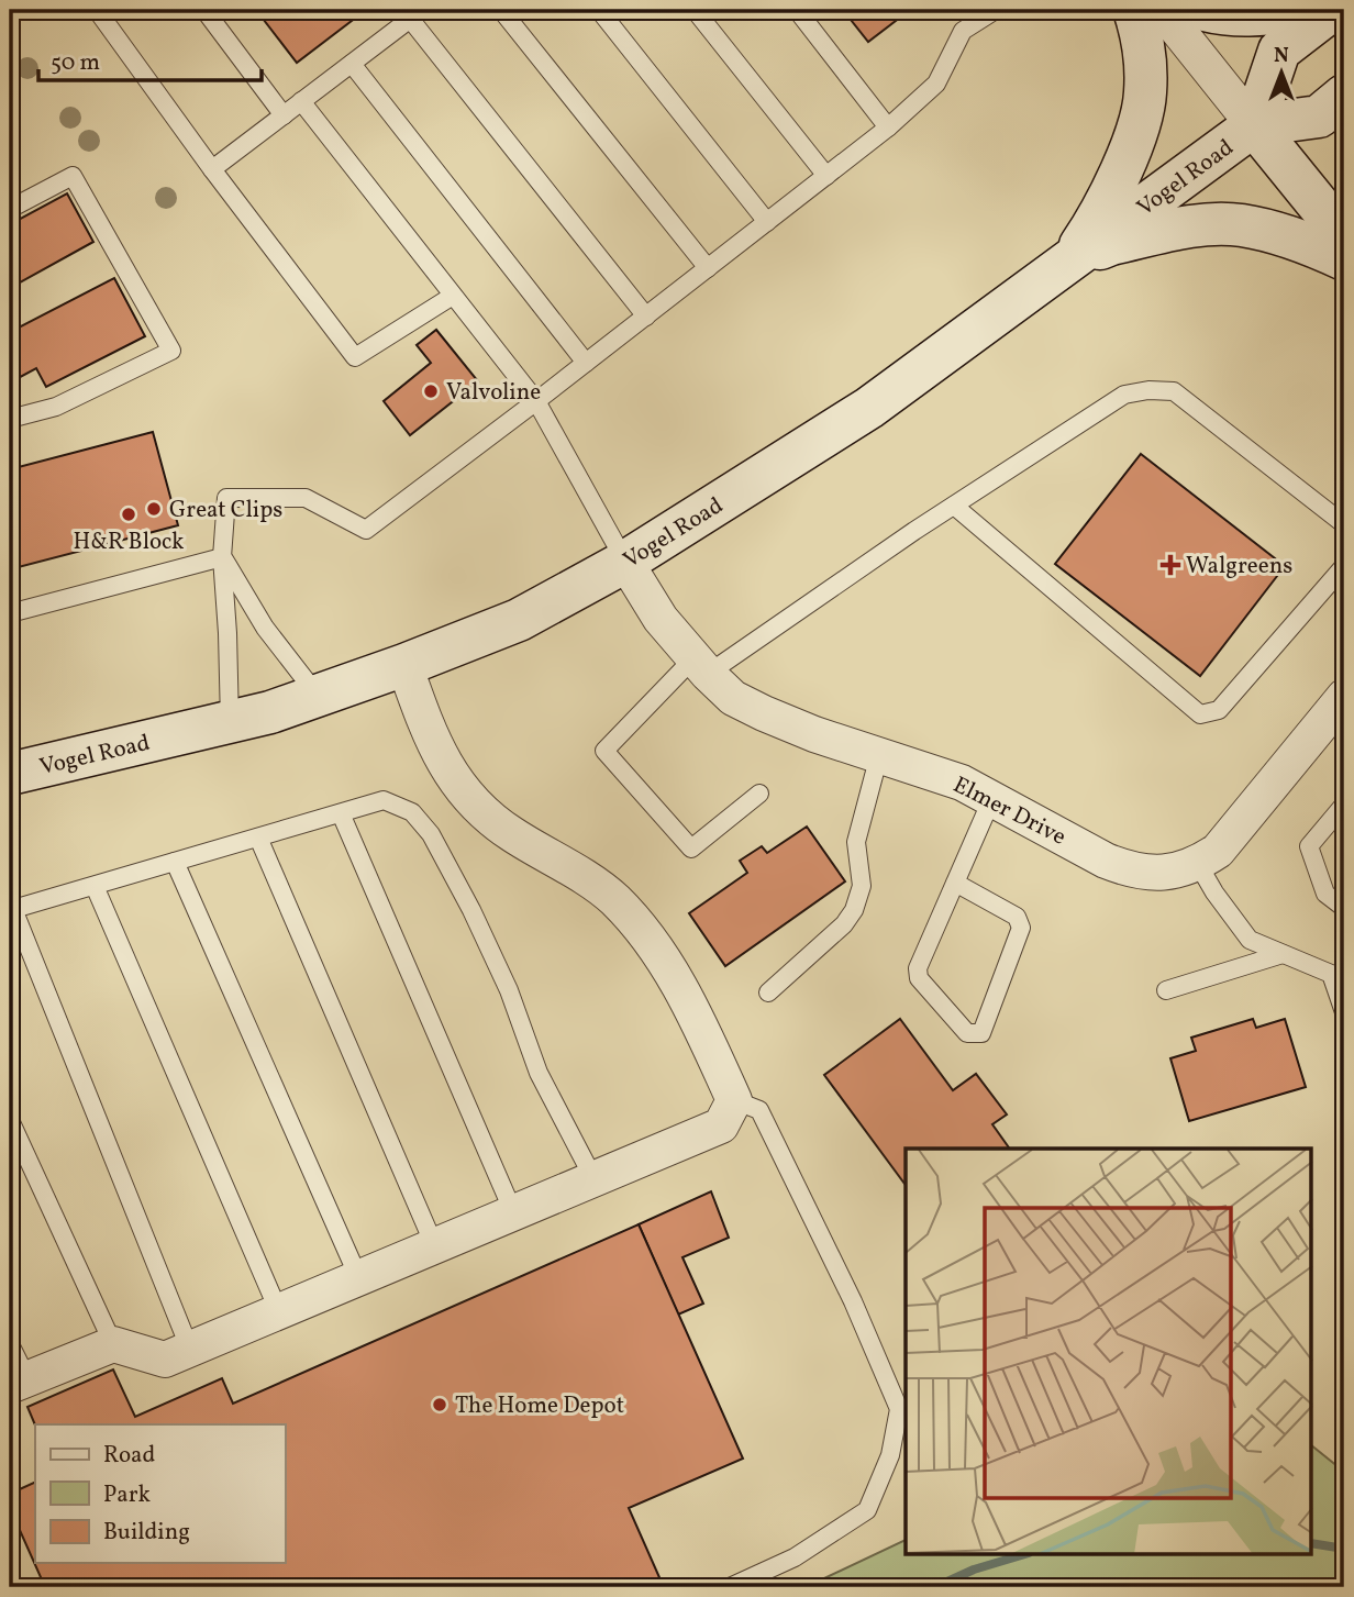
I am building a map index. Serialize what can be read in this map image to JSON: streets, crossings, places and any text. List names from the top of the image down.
{
  "streets": {
    "main road": ["Vogel Road"],
    "street": ["Elmer Drive"]
  },
  "crossings": [
    ["Vogel Road", "Elmer Drive"]
  ],
  "places": {
    "other": [
      "Valvoline",
      "Great Clips",
      "H&R Block",
      "The Home Depot"
    ],
    "health": ["Walgreens"]
  },
  "legend": ["Road", "Park", "Building"],
  "scale_bar": "50 m",
  "north": "top"
}
